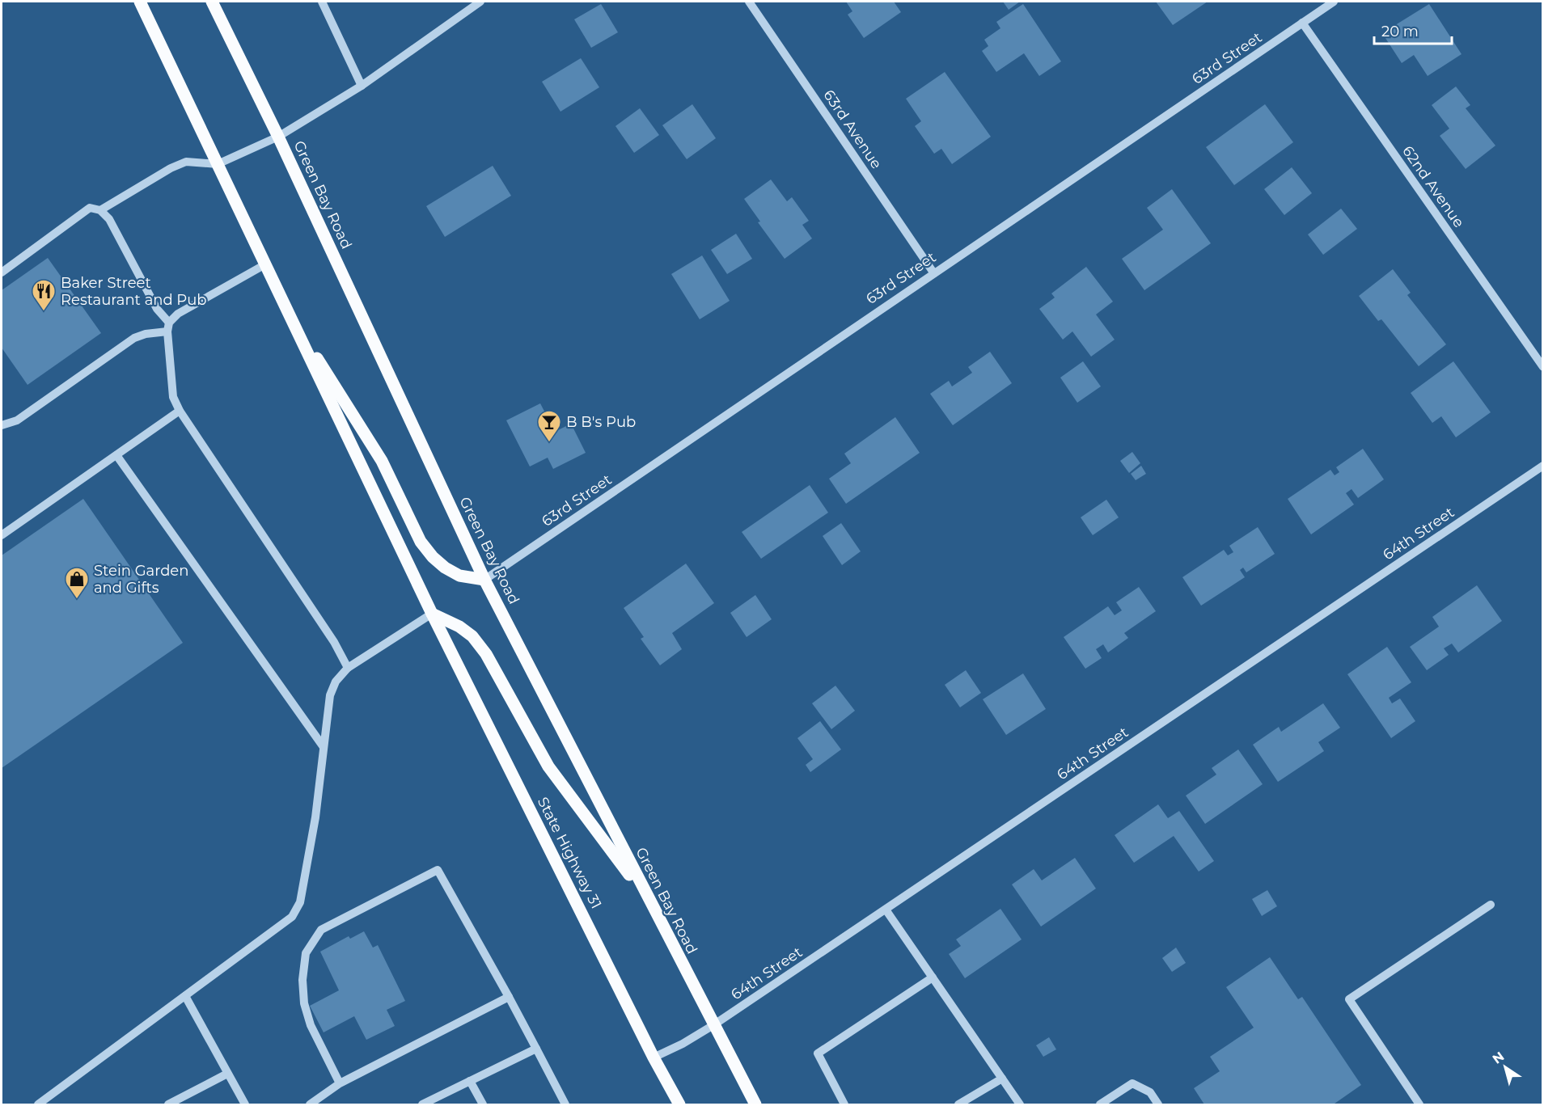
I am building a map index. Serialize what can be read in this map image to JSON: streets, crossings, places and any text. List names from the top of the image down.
{
  "streets": {
    "main road": ["Green Bay Road", "State Highway 31"],
    "street": [
      "63rd Street",
      "63rd Avenue",
      "62nd Avenue",
      "64th Street"
    ]
  },
  "crossings": [
    ["63rd Street", "63rd Avenue"],
    ["63rd Street", "62nd Avenue"],
    ["63rd Street", "Green Bay Road"],
    ["Green Bay Road", "64th Street"],
    ["64th Street", "State Highway 31"]
  ],
  "places": {
    "restaurant": ["Baker Street Restaurant and Pub"],
    "bar": ["B B's Pub"],
    "shop": ["Stein Garden and Gifts"]
  },
  "scale_bar": "20 m",
  "north": "top left"
}
